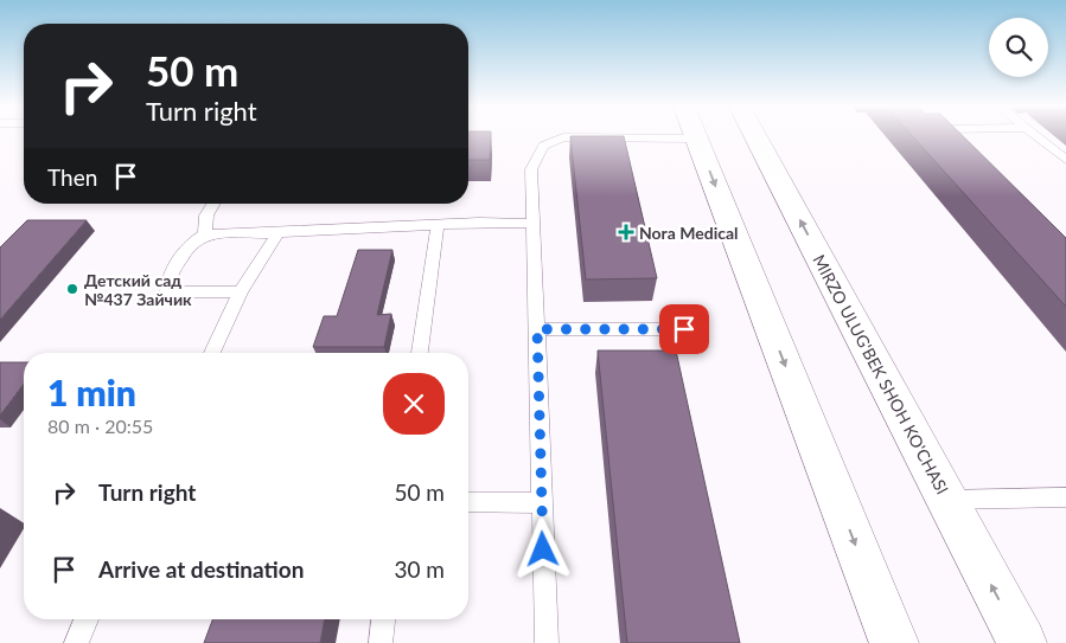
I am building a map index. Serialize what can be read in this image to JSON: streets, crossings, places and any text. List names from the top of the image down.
{
  "streets": {
    "main road": ["MIRZO ULUG'BEK SHOH KO'CHASI"]
  },
  "places": {
    "health": ["Nora Medical"],
    "other": ["Детский сад №437 Зайчик"]
  },
  "page": {
    "turn": ["50 m", "Turn right"],
    "then": "Then",
    "heading": ["1 min", "80 m · 20:55"],
    "list": [
      {
        "name": "Turn right",
        "value": "50 m"
      },
      {
        "name": "Arrive at destination",
        "value": "30 m"
      }
    ]
  }
}
